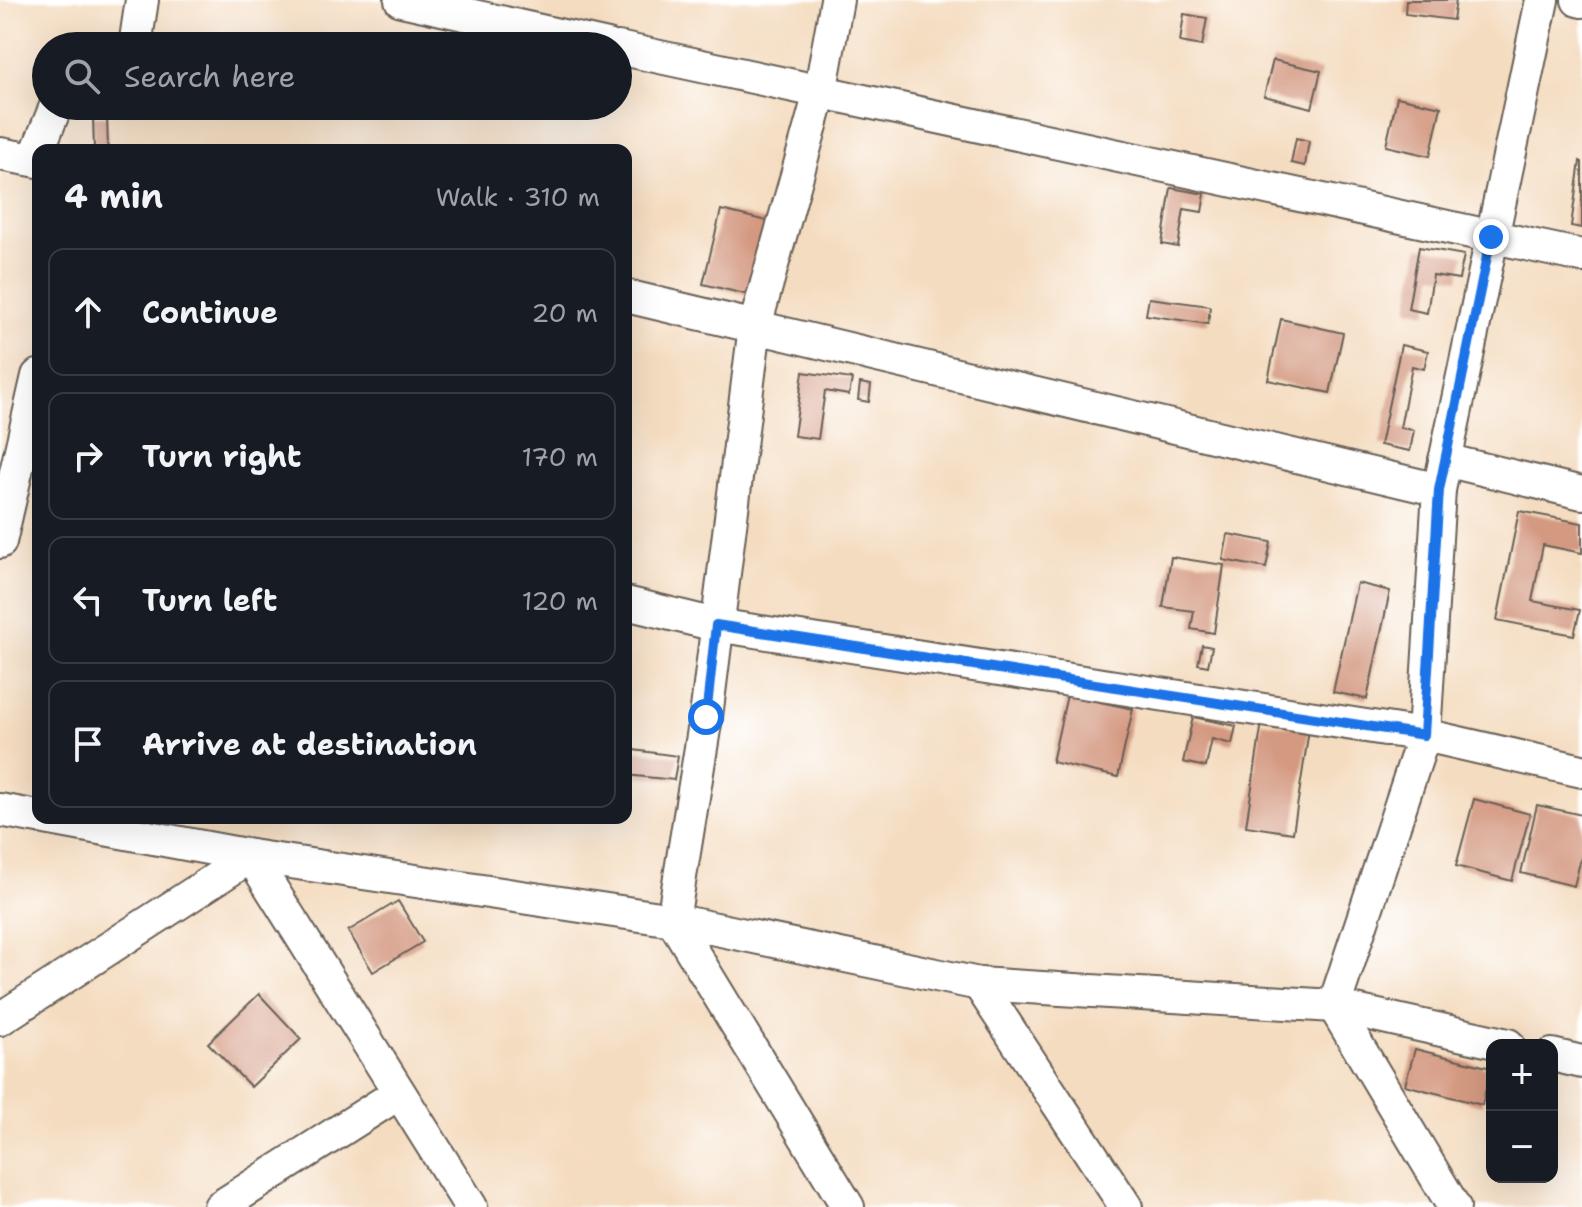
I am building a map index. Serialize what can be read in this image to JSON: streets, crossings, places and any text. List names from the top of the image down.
{
  "page": {
    "search": "Search here",
    "heading": ["4 min", "Walk · 310 m"],
    "list": [
      ["Continue", "20 m"],
      ["Turn right", "170 m"],
      ["Turn left", "120 m"],
      "Arrive at destination"
    ],
    "map_buttons": ["+", "−"]
  }
}
